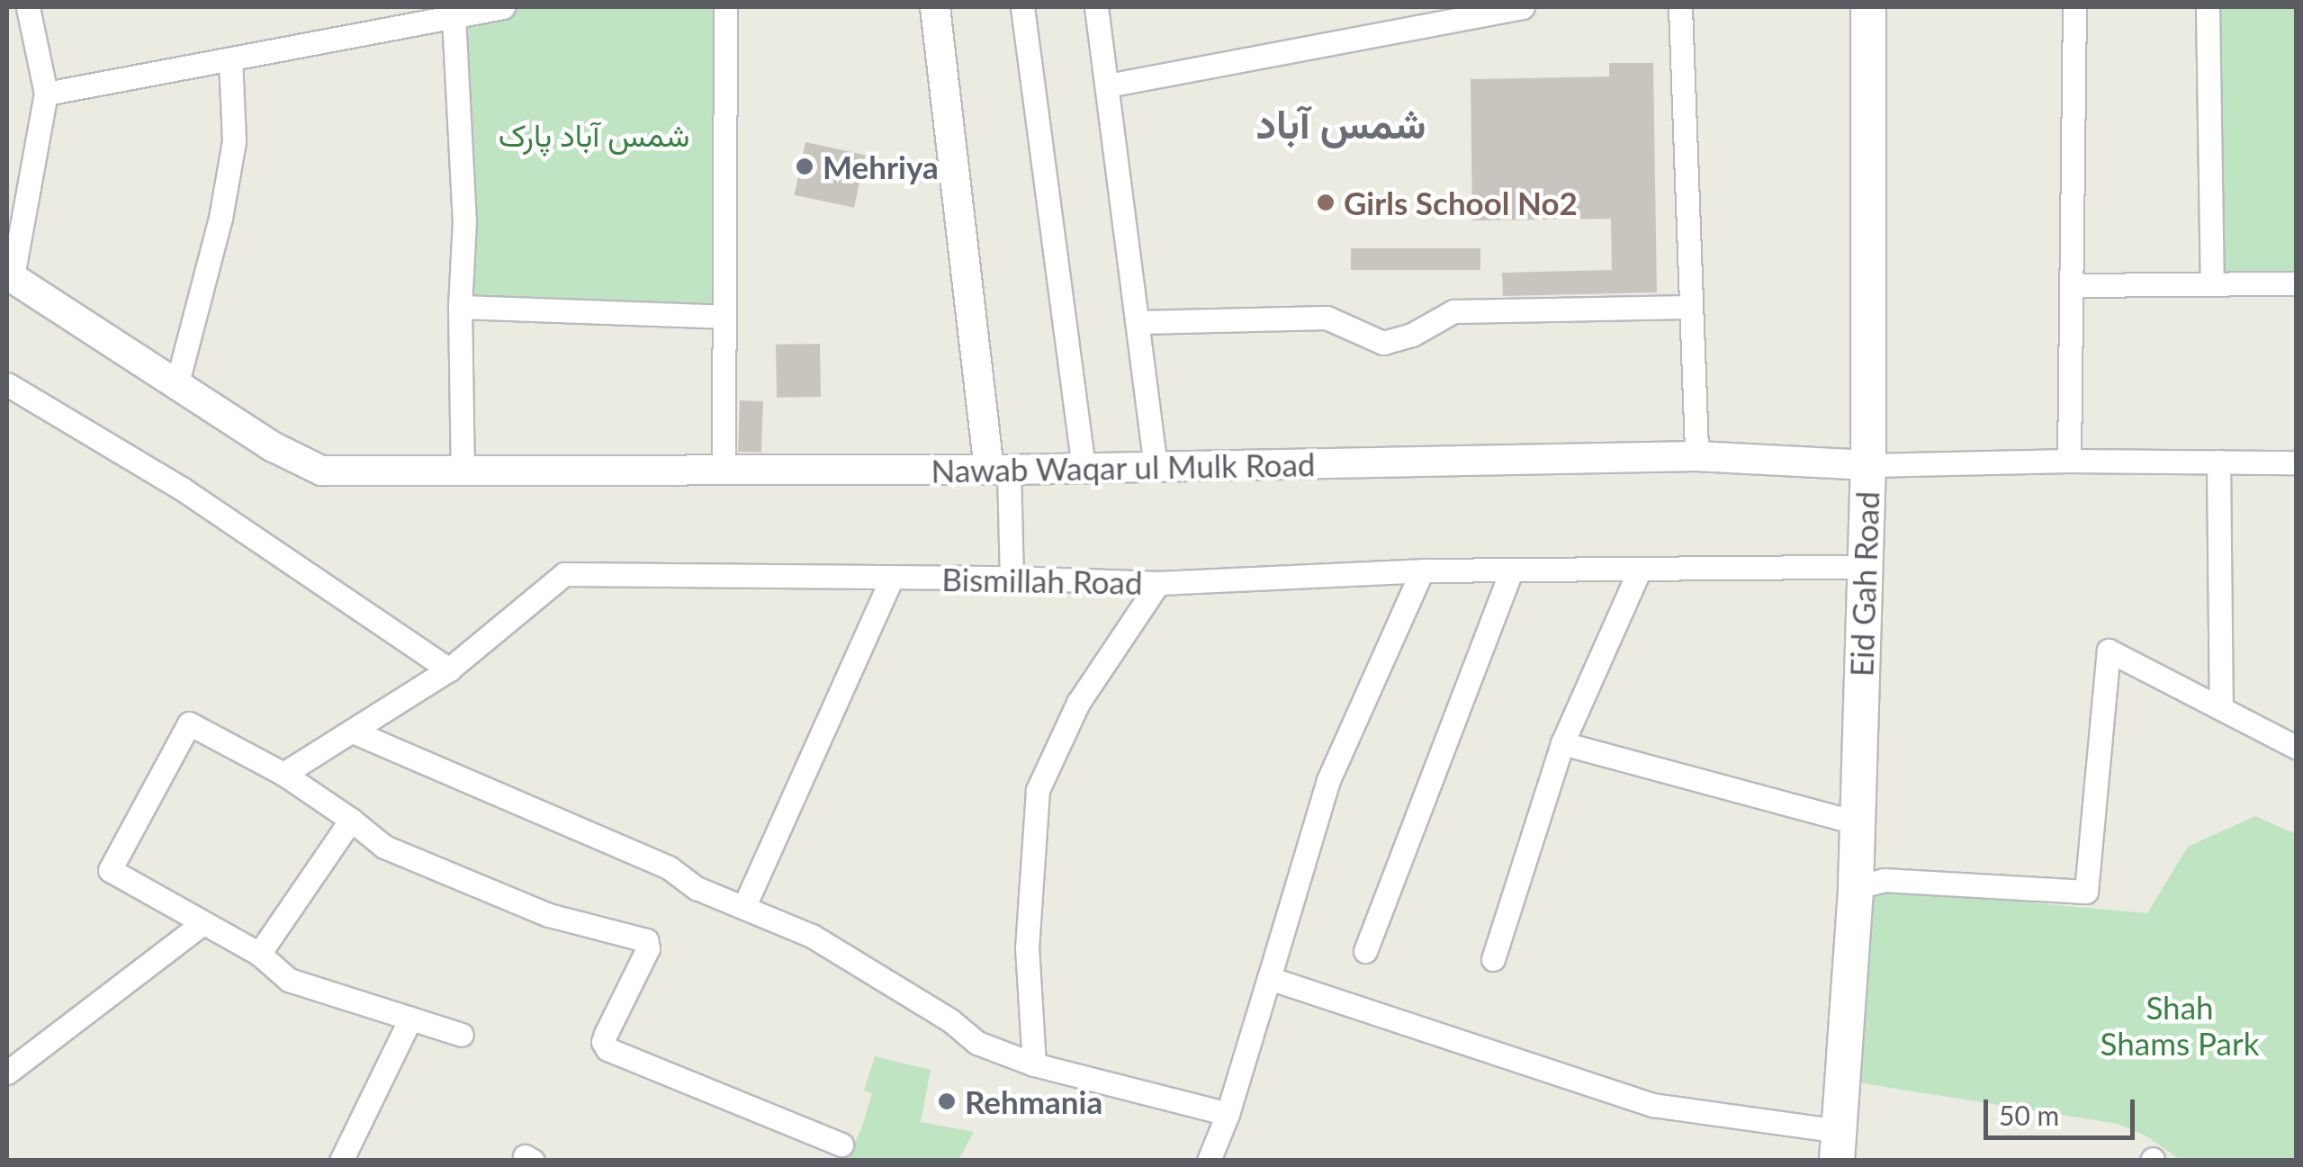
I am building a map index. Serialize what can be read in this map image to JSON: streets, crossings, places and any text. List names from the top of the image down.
{
  "streets": {
    "main road": ["Eid Gah Road"],
    "street": ["Nawab Waqar ul Mulk Road", "Bismillah Road"]
  },
  "crossings": [
    ["Nawab Waqar ul Mulk Road", "Eid Gah Road"],
    ["Bismillah Road", "Eid Gah Road"]
  ],
  "districts": ["شمس آباد"],
  "parks": ["شمس آباد پارک", "Shah Shams Park"],
  "places": ["Mehriya", "Girls School No2", "Rehmania"],
  "scale_bar": "50 m"
}
